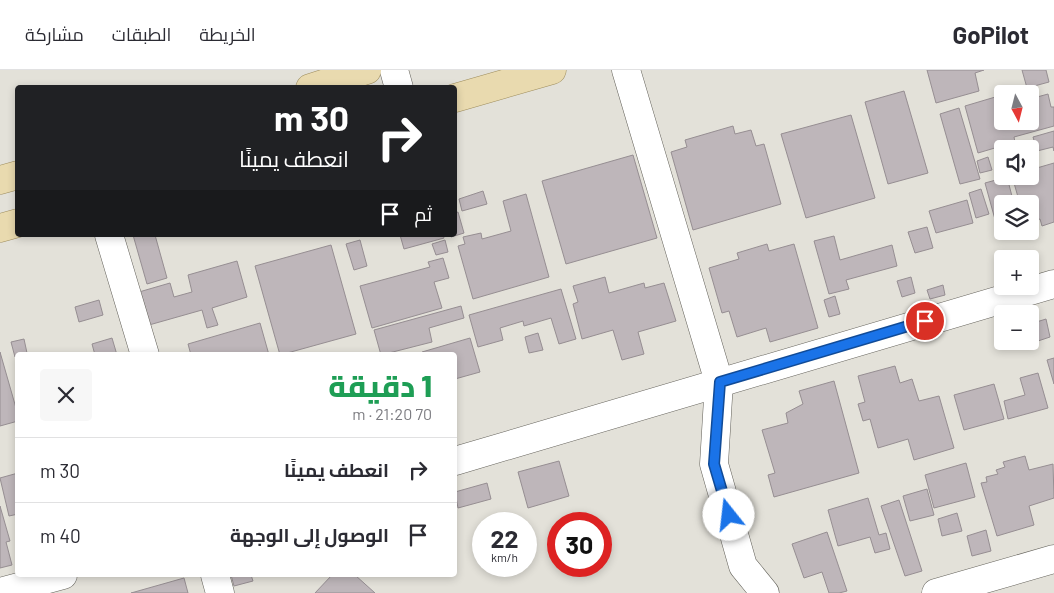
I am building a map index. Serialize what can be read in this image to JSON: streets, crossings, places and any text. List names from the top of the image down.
{
  "north": "bottom",
  "page": {
    "header": "GoPilot",
    "nav": ["الخريطة", "الطبقات", "مشاركة"],
    "map_buttons": ["+", "−"],
    "turn": ["30 m", "انعطف يمينًا"],
    "then": "ثم",
    "heading": ["1 دقيقة", "70 m · 21:20"],
    "list": [
      {
        "name": "انعطف يمينًا",
        "value": "30 m"
      },
      {
        "name": "الوصول إلى الوجهة",
        "value": "40 m"
      }
    ],
    "speed": "22 km/h",
    "limit": "30"
  }
}
